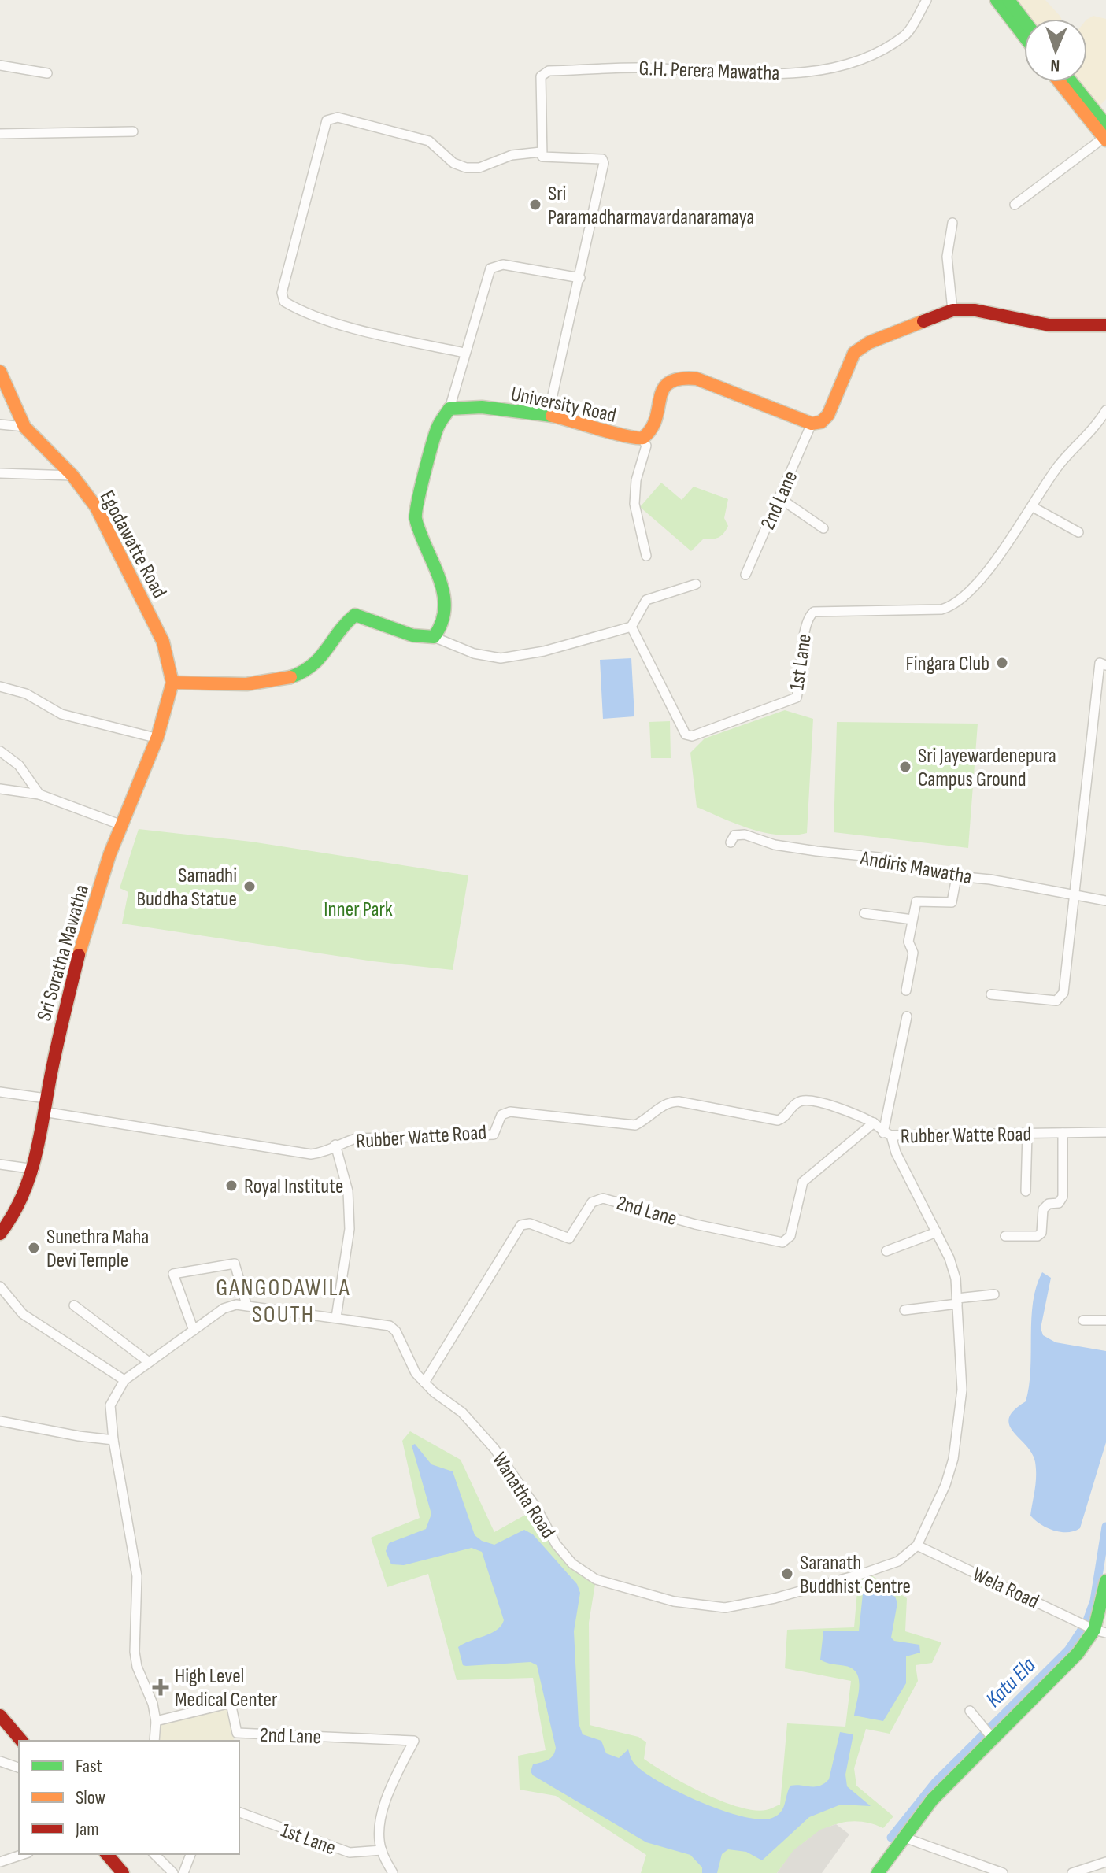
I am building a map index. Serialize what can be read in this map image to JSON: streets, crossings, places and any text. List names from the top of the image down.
{
  "streets": {
    "main road": ["University Road", "Egodawatte Road", "Sri Soratha Mawatha"],
    "street": [
      "G.H. Perera Mawatha",
      "2nd Lane",
      "1st Lane",
      "Andiris Mawatha",
      "Rubber Watte Road",
      "Wanatha Road",
      "Wela Road"
    ]
  },
  "crossings": [
    ["2nd Lane", "1st Lane"],
    ["2nd Lane", "Rubber Watte Road"],
    ["2nd Lane", "Wanatha Road"],
    ["Egodawatte Road", "Sri Soratha Mawatha"],
    ["Sri Soratha Mawatha", "Rubber Watte Road"],
    ["Rubber Watte Road", "Wanatha Road"],
    ["Wanatha Road", "Wela Road"]
  ],
  "districts": ["GANGODAWILA SOUTH"],
  "water": ["Katu Ela"],
  "parks": ["Inner Park"],
  "places": {
    "other": [
      "Sri Paramadharmavardanaramaya",
      "Fingara Club",
      "Sri Jayewardenepura Campus Ground",
      "Samadhi Buddha Statue",
      "Royal Institute",
      "Sunethra Maha Devi Temple",
      "Saranath Buddhist Centre"
    ],
    "health": ["High Level Medical Center"]
  },
  "legend": ["Fast", "Slow", "Jam"],
  "north": "bottom"
}
